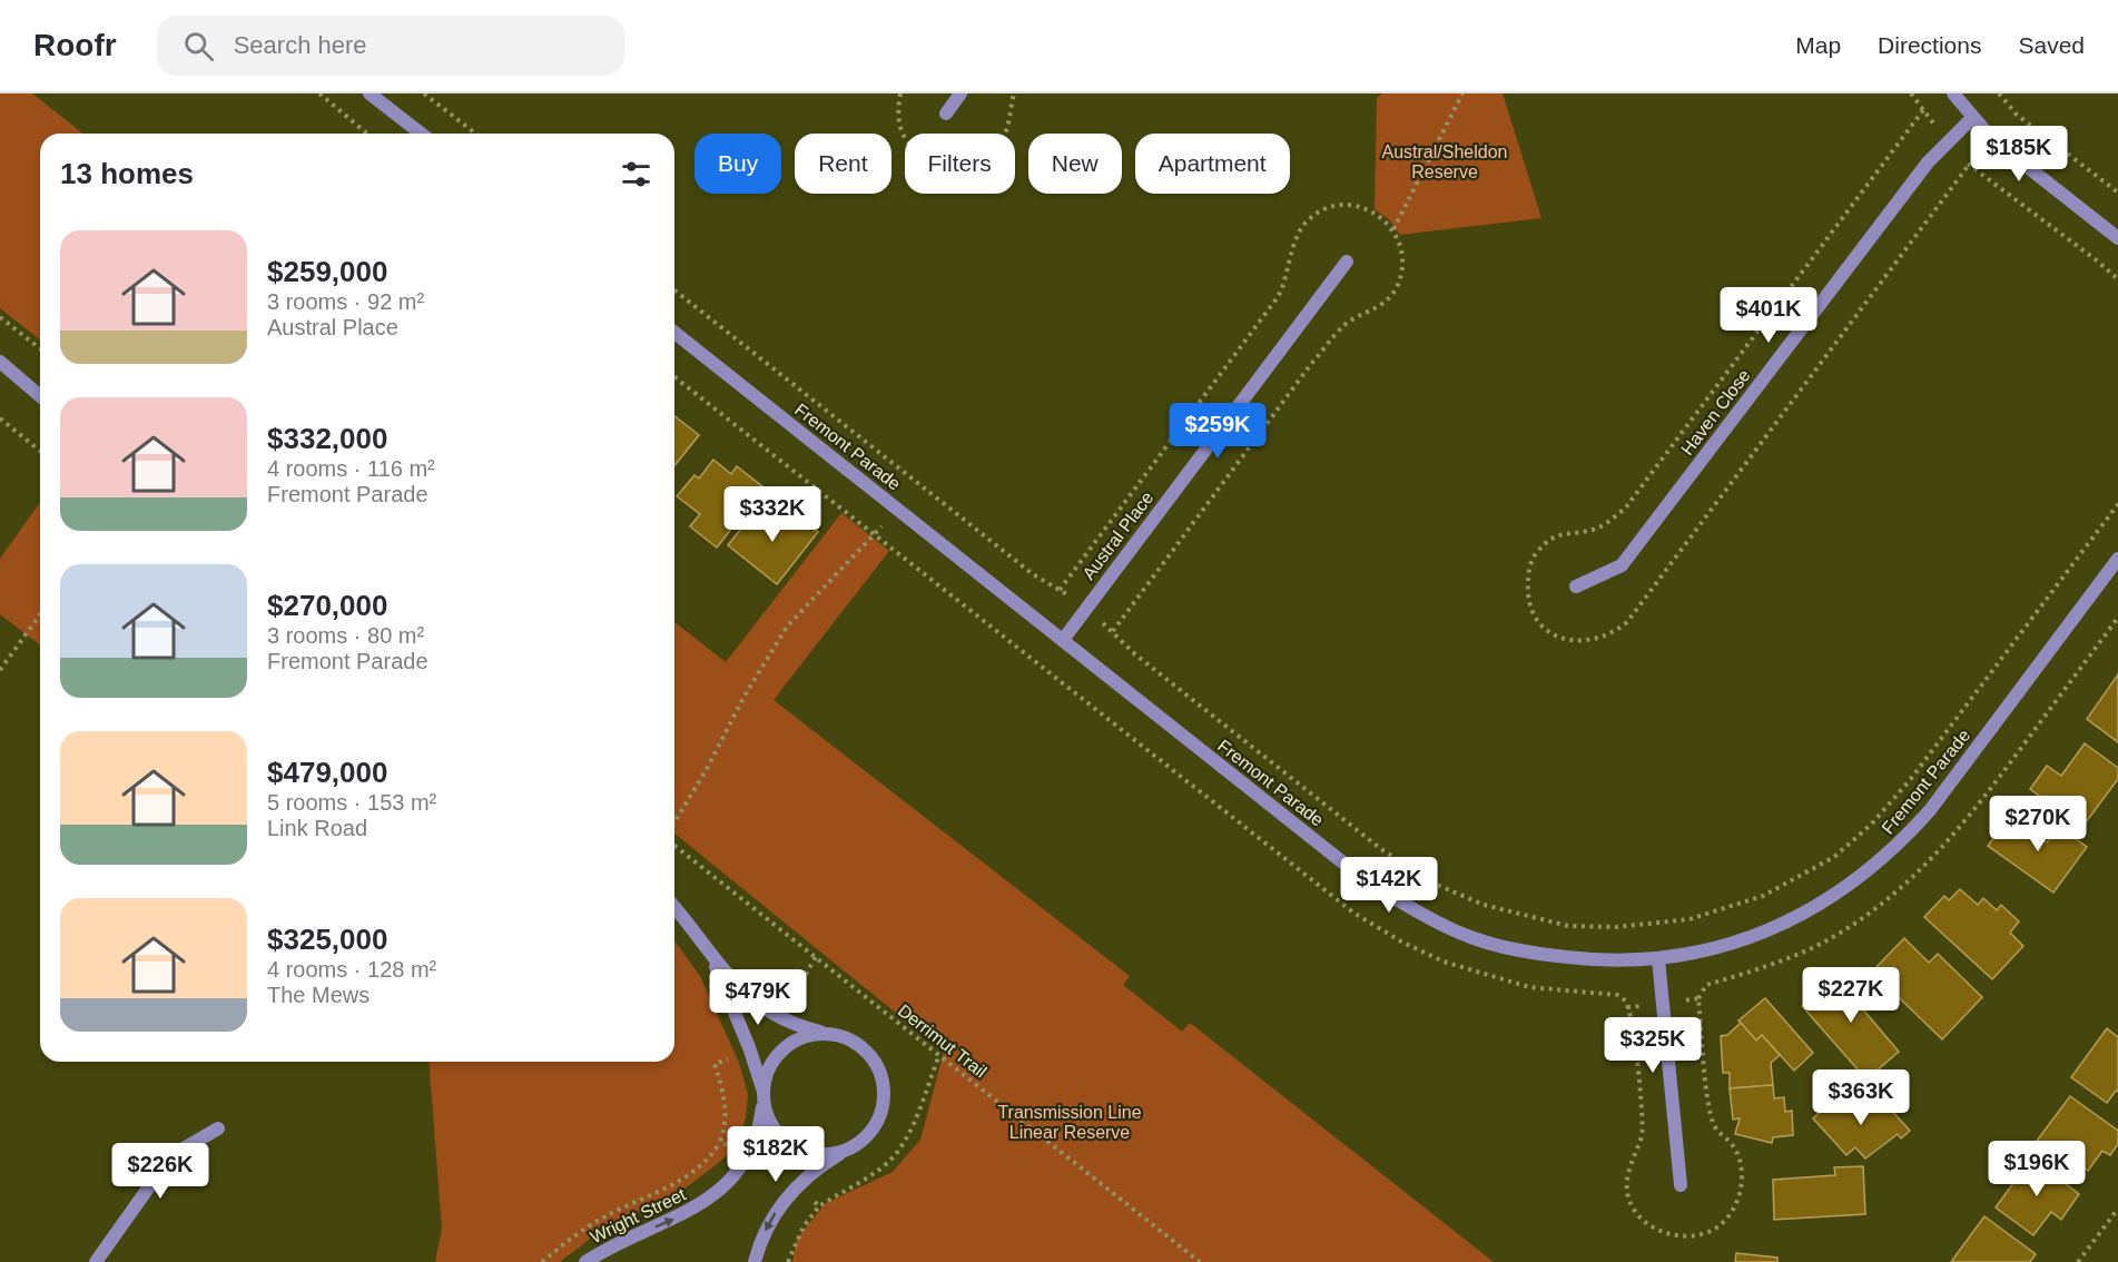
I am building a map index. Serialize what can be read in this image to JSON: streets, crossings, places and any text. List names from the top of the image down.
{
  "streets": {
    "street": [
      "Haven Close",
      "Fremont Parade",
      "Austral Place",
      "Wright Street"
    ],
    "path": ["Derrimut Trail"]
  },
  "crossings": [
    ["Fremont Parade", "Austral Place"]
  ],
  "one_way": ["Wright Street"],
  "parks": ["Austral/Sheldon Reserve", "Transmission Line Linear Reserve"],
  "page": {
    "header": "Roofr",
    "search": "Search here",
    "nav": ["Map", "Directions", "Saved"],
    "price": [
      "$185K",
      "$401K",
      "$259K",
      "$332K",
      "$270K",
      "$142K",
      "$227K",
      "$479K",
      "$325K",
      "$363K",
      "$182K",
      "$196K",
      "$226K"
    ],
    "chip": [
      "Buy",
      "Rent",
      "Filters",
      "New",
      "Apartment"
    ],
    "heading": "13 homes",
    "list": [
      {
        "name": "$259,000",
        "note": "3 rooms · 92 m² · Austral Place"
      },
      {
        "name": "$332,000",
        "note": "4 rooms · 116 m² · Fremont Parade"
      },
      {
        "name": "$270,000",
        "note": "3 rooms · 80 m² · Fremont Parade"
      },
      {
        "name": "$479,000",
        "note": "5 rooms · 153 m² · Link Road"
      },
      {
        "name": "$325,000",
        "note": "4 rooms · 128 m² · The Mews"
      }
    ]
  }
}
